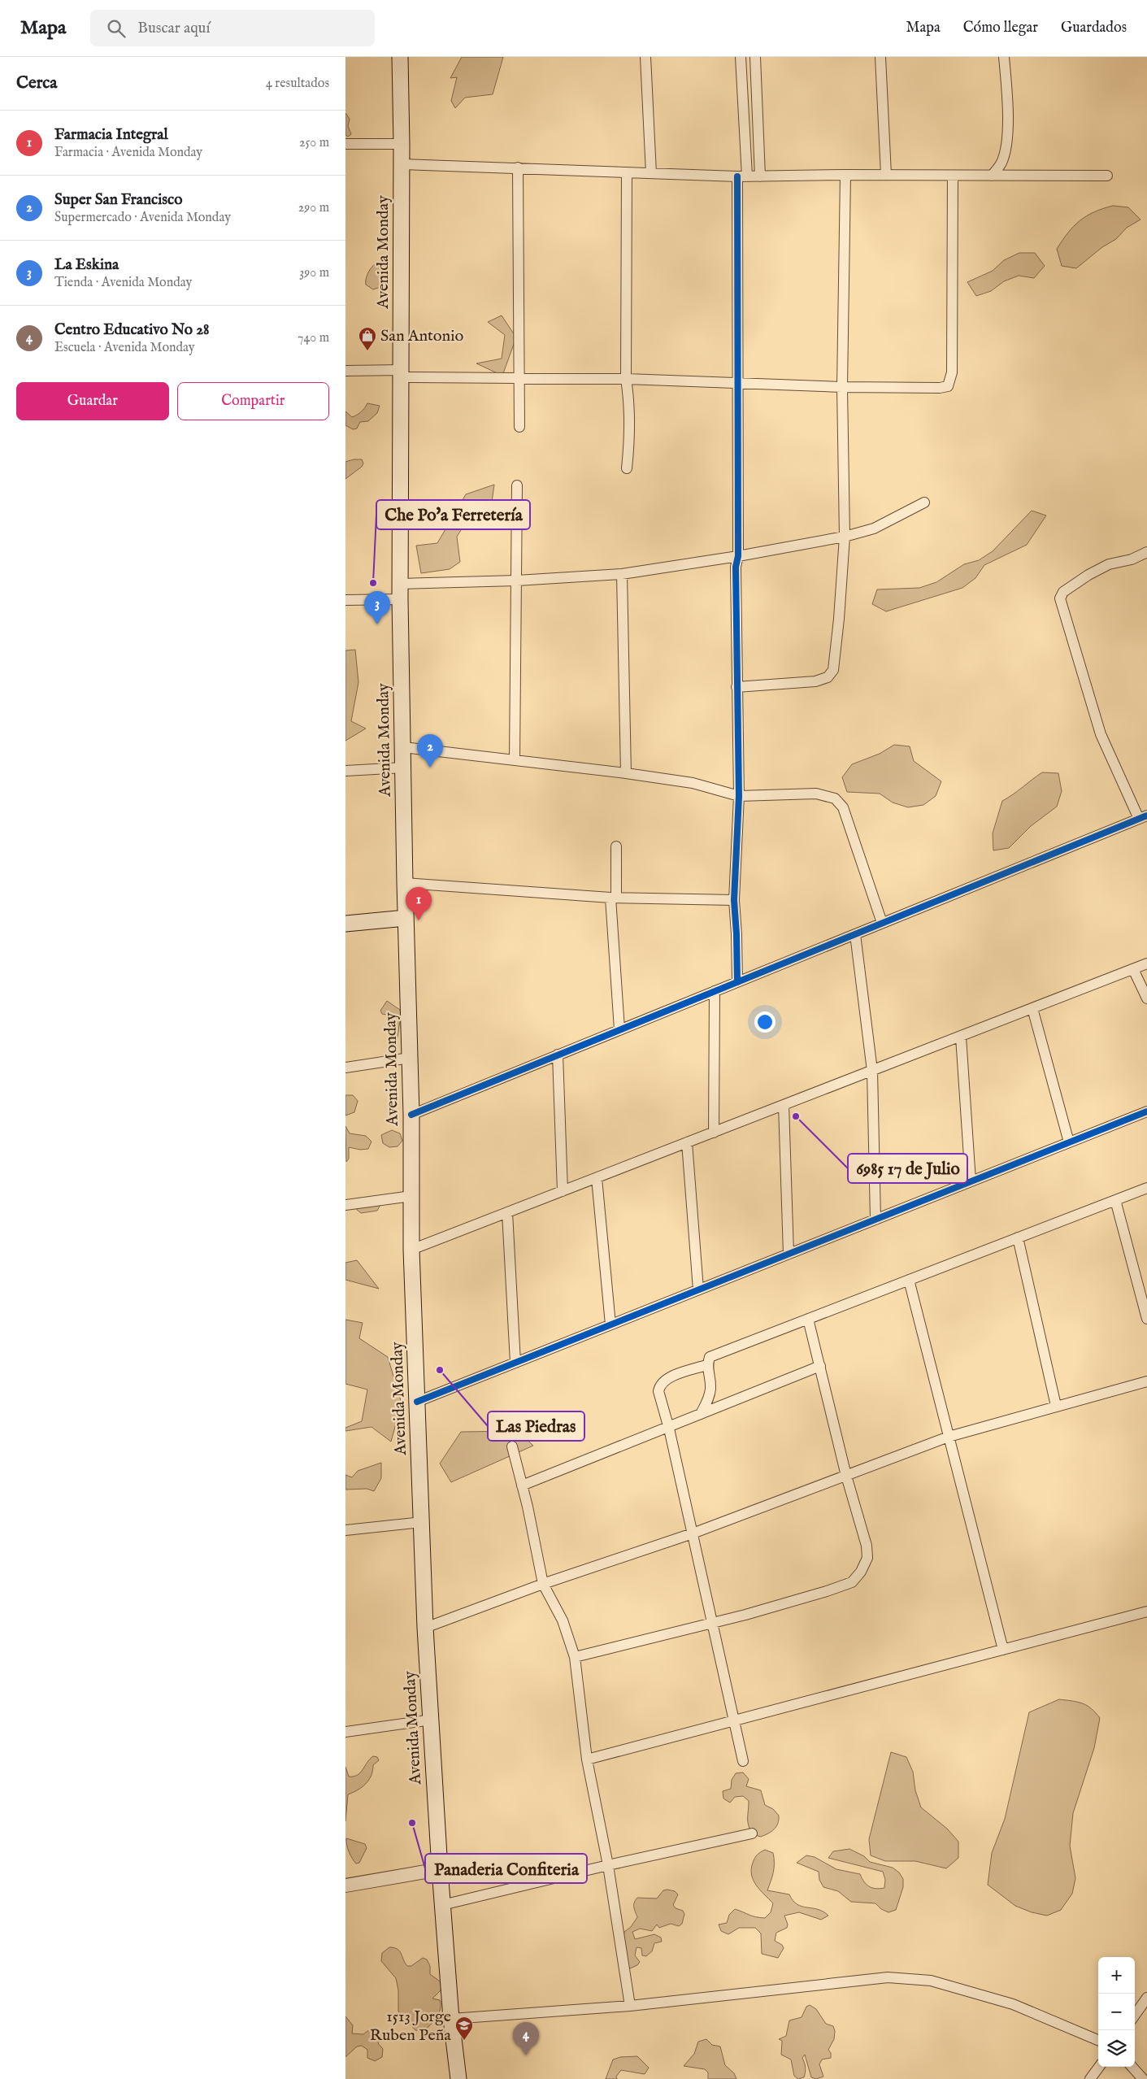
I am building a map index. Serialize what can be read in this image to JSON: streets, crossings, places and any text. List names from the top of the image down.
{
  "streets": {
    "main road": ["Avenida Monday"]
  },
  "places": {
    "shop": ["San Antonio"],
    "other": [
      "Che Po'a Ferretería",
      "6985 17 de Julio",
      "Las Piedras",
      "Panaderia Confiteria"
    ],
    "school or university": ["1513 Jorge Ruben Peña"]
  },
  "page": {
    "header": "Mapa",
    "search": "Buscar aquí",
    "nav": ["Mapa", "Cómo llegar", "Guardados"],
    "heading": ["Cerca", "4 resultados"],
    "list": [
      {
        "mark": "1",
        "name": "Farmacia Integral",
        "note": "Farmacia · Avenida Monday",
        "value": "250 m"
      },
      {
        "mark": "2",
        "name": "Super San Francisco",
        "note": "Supermercado · Avenida Monday",
        "value": "290 m"
      },
      {
        "mark": "3",
        "name": "La Eskina",
        "note": "Tienda · Avenida Monday",
        "value": "390 m"
      },
      {
        "mark": "4",
        "name": "Centro Educativo No 28",
        "note": "Escuela · Avenida Monday",
        "value": "740 m"
      }
    ],
    "buttons": ["Guardar", "Compartir"],
    "pins": [
      "3",
      "2",
      "1",
      "4"
    ],
    "map_buttons": ["+", "−"]
  }
}
